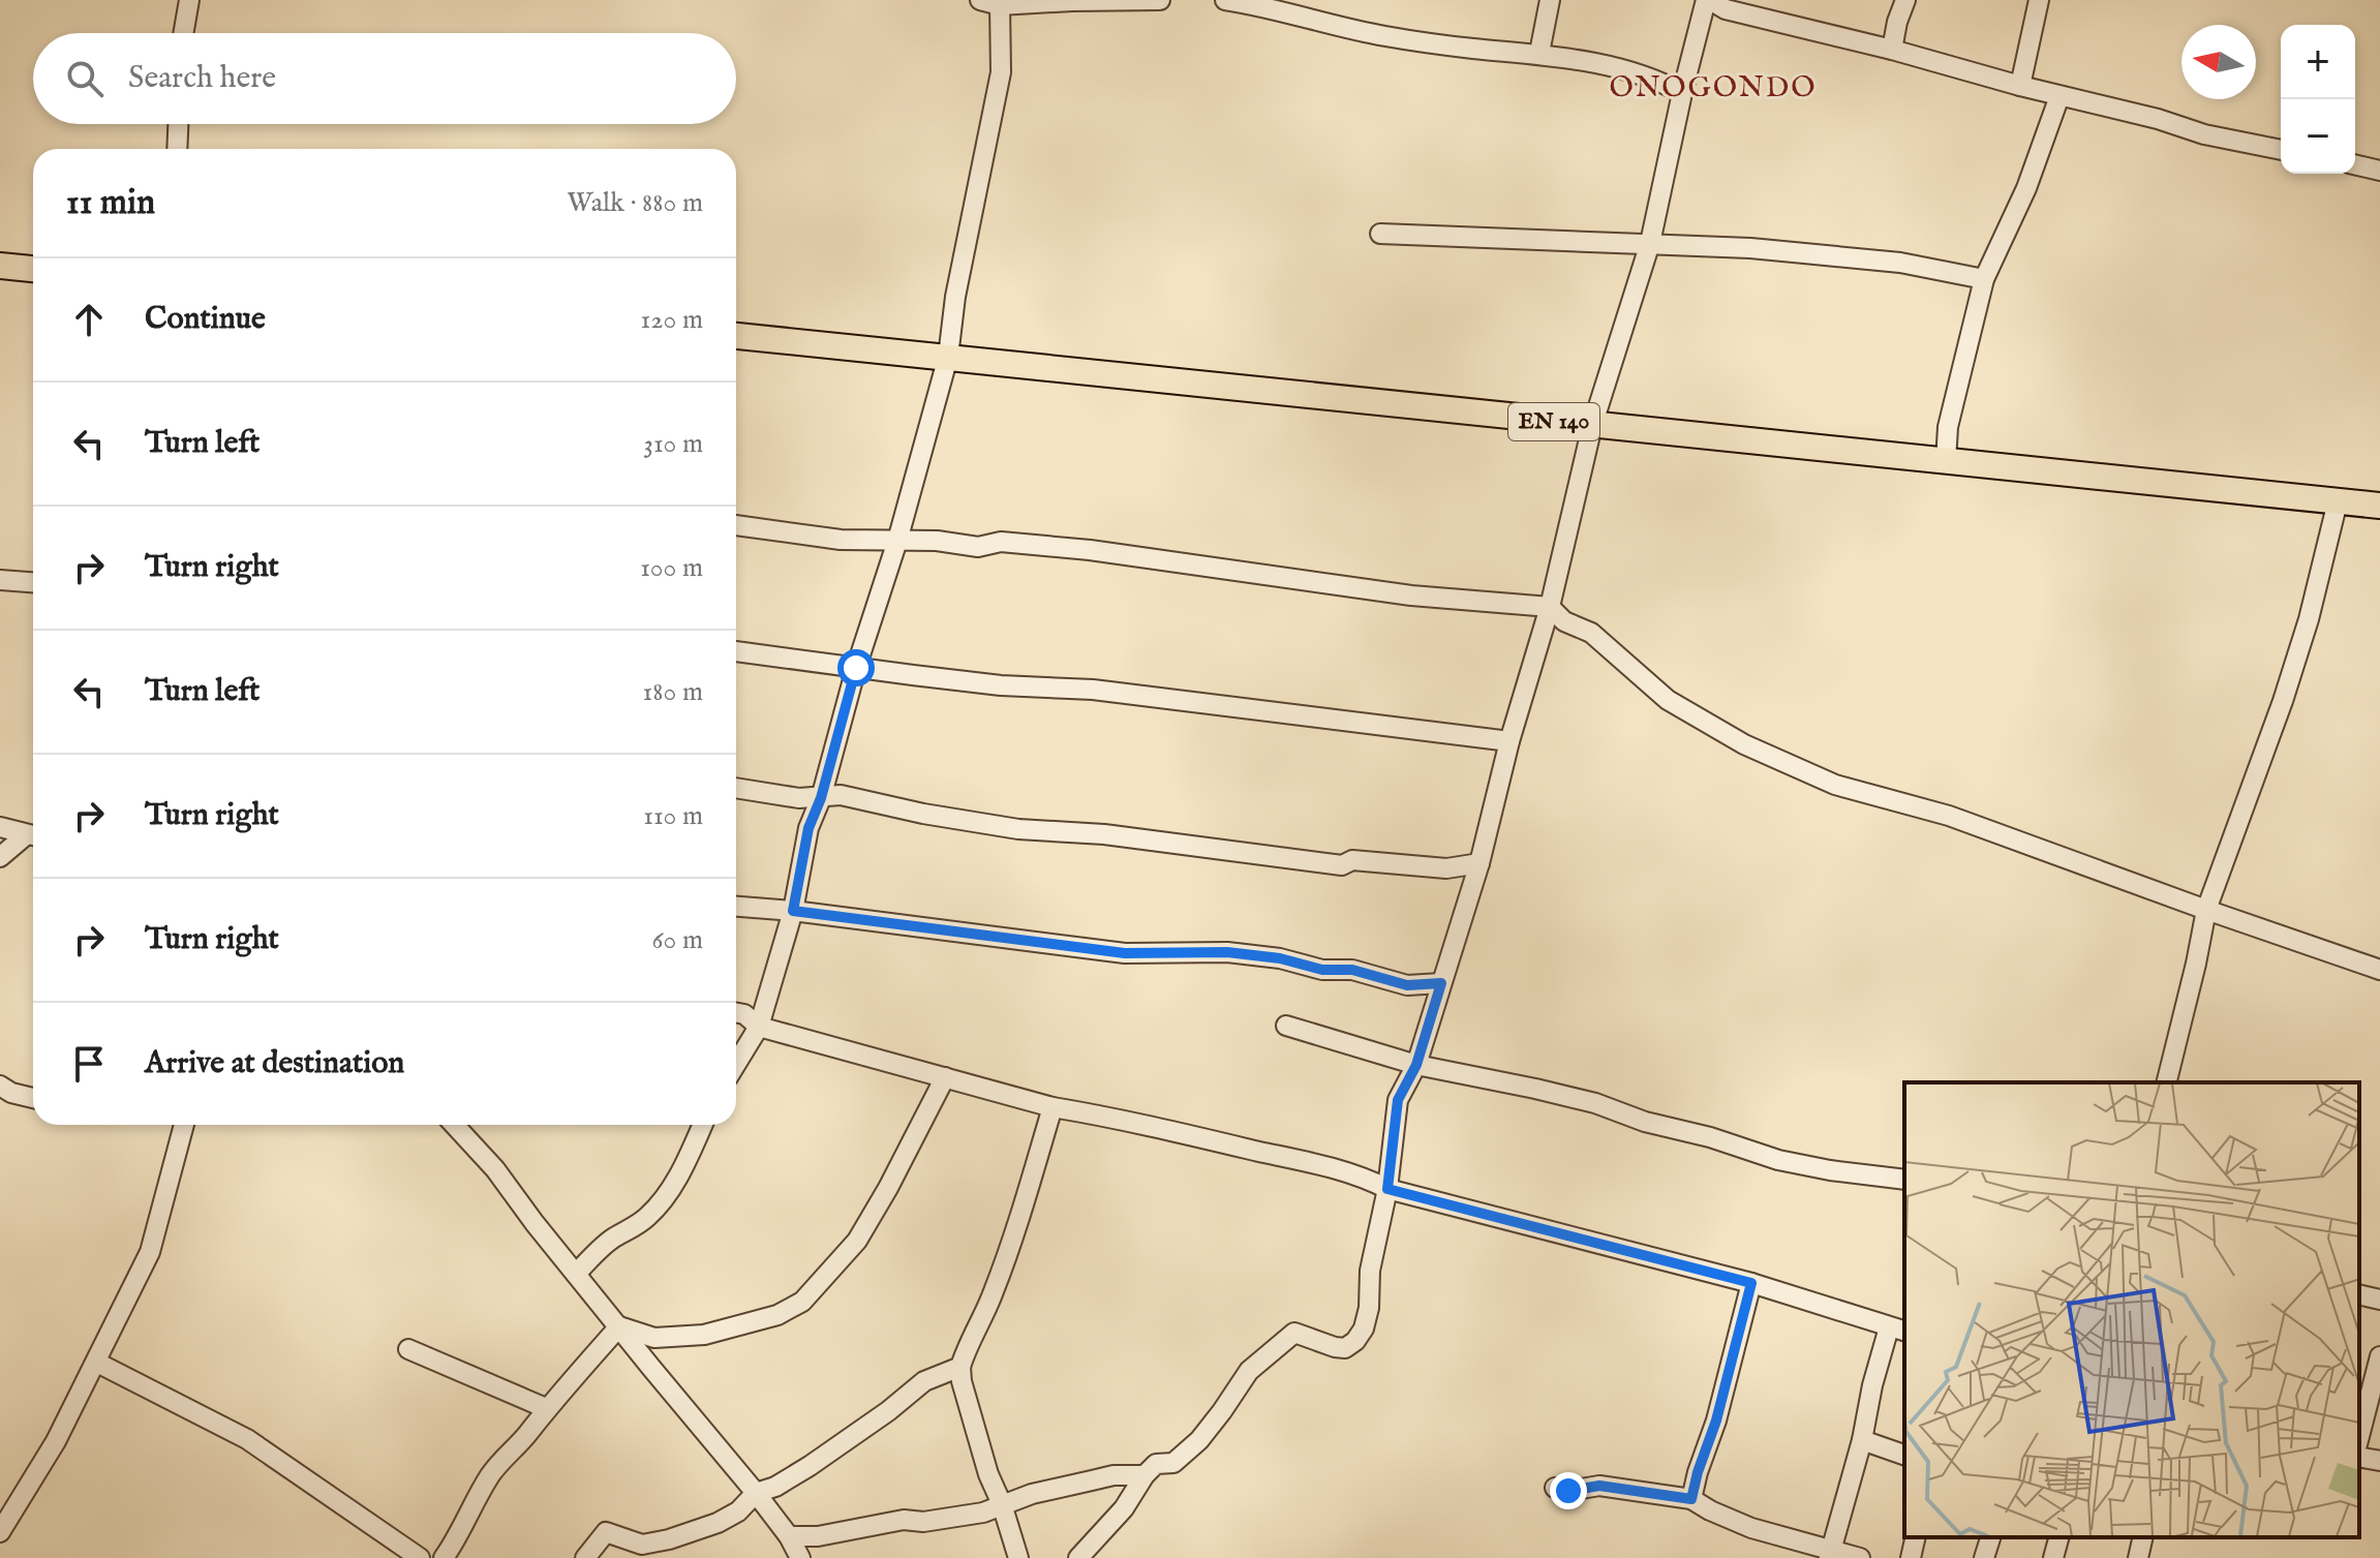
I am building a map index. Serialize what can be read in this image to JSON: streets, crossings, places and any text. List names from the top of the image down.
{
  "streets": {
    "main road": ["EN 140"]
  },
  "districts": ["ONOGONDO"],
  "north": "left",
  "page": {
    "map_buttons": ["+", "−"],
    "search": "Search here",
    "heading": ["11 min", "Walk · 880 m"],
    "list": [
      ["Continue", "120 m"],
      ["Turn left", "310 m"],
      ["Turn right", "100 m"],
      ["Turn left", "180 m"],
      ["Turn right", "110 m"],
      ["Turn right", "60 m"],
      "Arrive at destination"
    ]
  }
}
